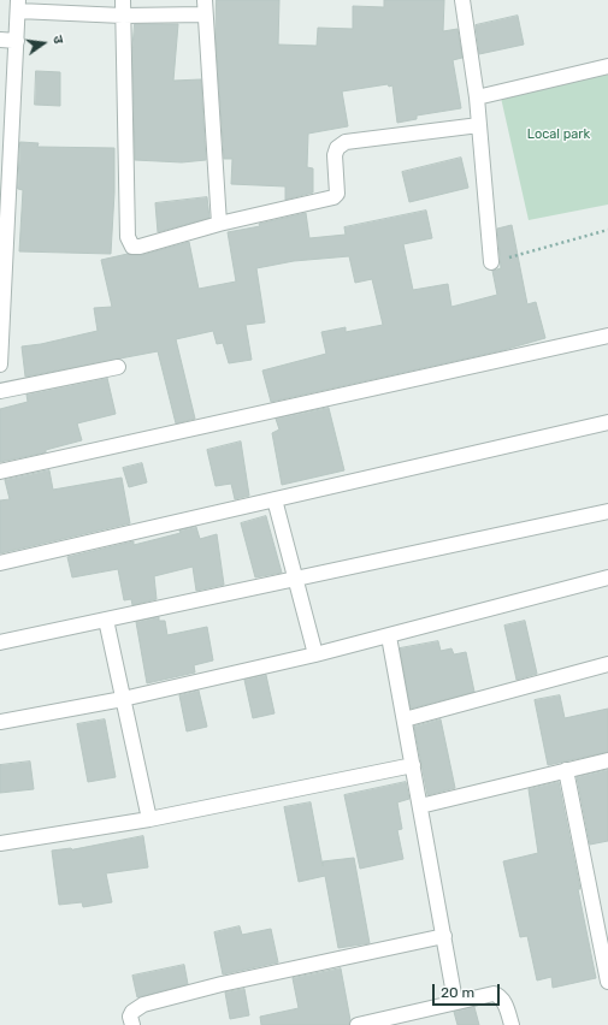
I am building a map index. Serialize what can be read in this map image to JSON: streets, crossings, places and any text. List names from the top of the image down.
{
  "parks": ["Local park"],
  "scale_bar": "20 m",
  "north": "right"
}
